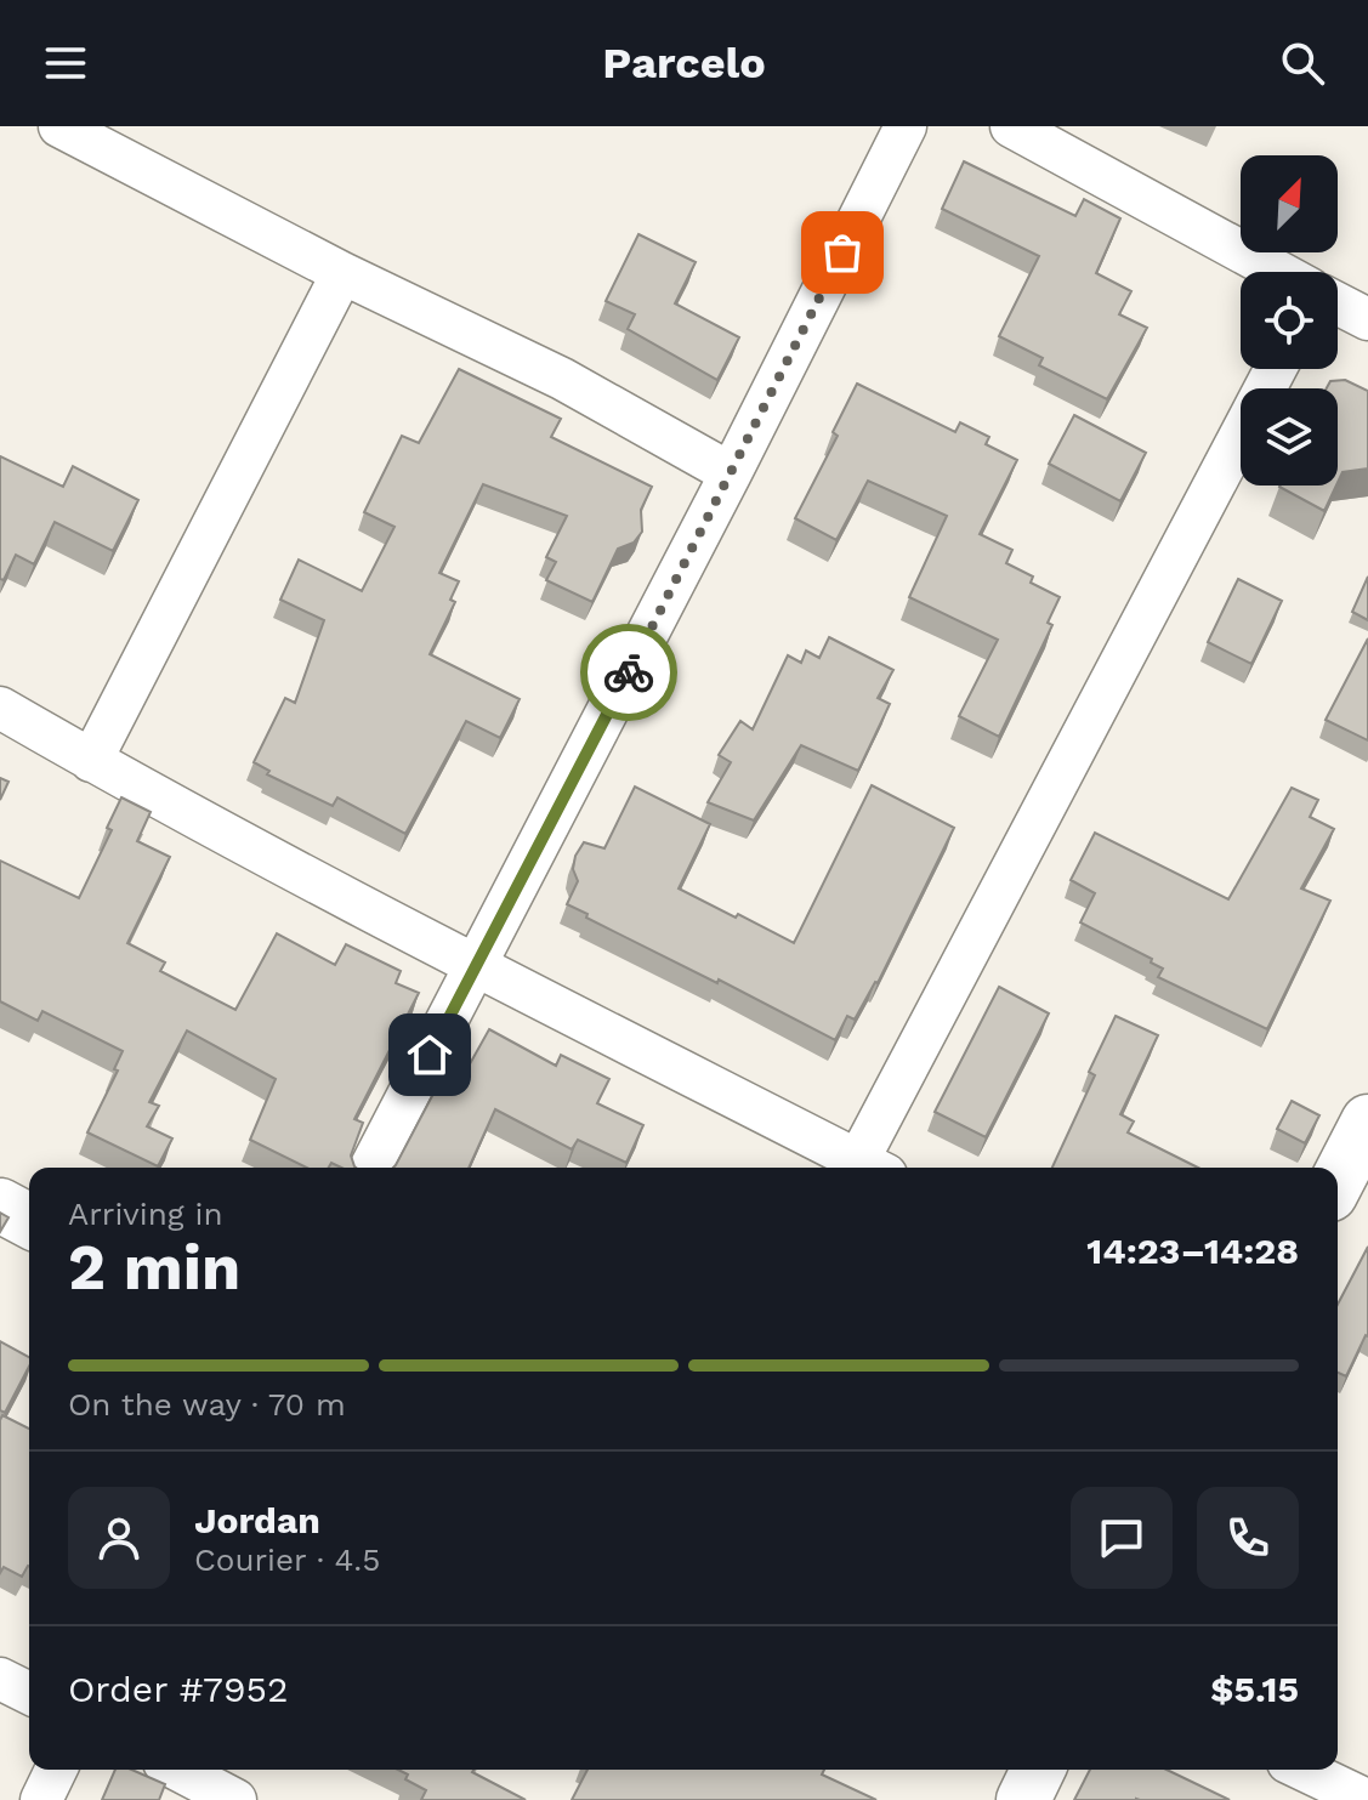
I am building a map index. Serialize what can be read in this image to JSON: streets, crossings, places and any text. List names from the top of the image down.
{
  "north": "top right",
  "page": {
    "header": "Parcelo",
    "heading": ["2 min", "Arriving in", "14:23–14:28"],
    "panel": [
      "Jordan",
      "Courier · 4.5",
      "Order #7952",
      "$5.15"
    ],
    "bar": "On the way · 70 m"
  }
}
